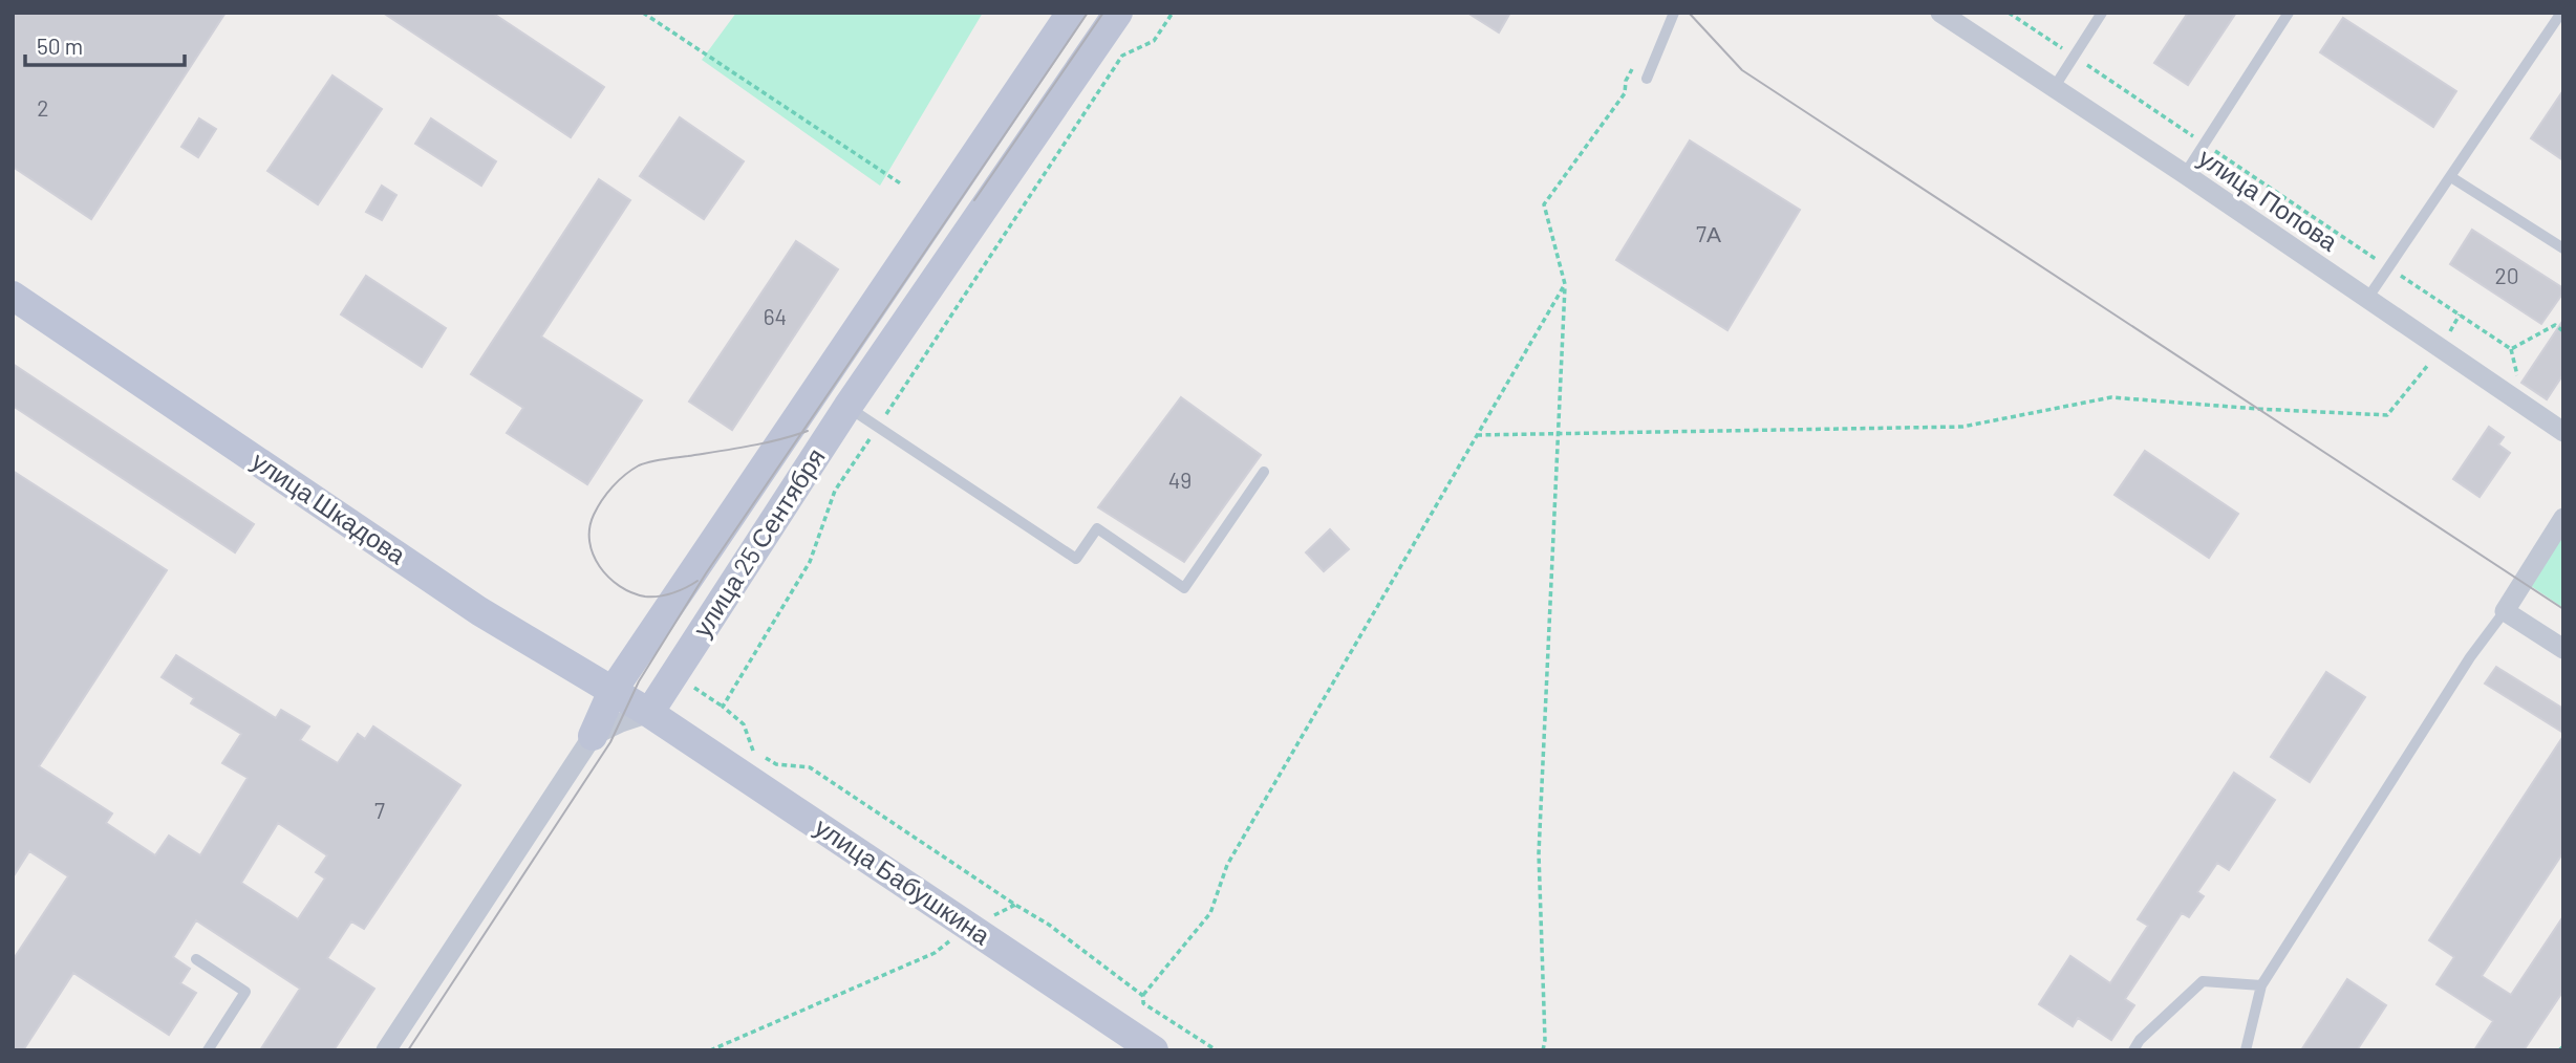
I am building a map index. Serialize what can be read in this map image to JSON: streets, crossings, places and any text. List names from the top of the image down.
{
  "streets": {
    "main road": ["улица Шкадова", "улица 25 Сентября", "улица Бабушкина"],
    "street": ["улица Попова"]
  },
  "crossings": [
    ["улица Шкадова", "улица 25 Сентября"],
    ["улица Шкадова", "улица Бабушкина"],
    ["улица 25 Сентября", "улица Бабушкина"]
  ],
  "house_numbers": [
    "2",
    "7А",
    "20",
    "64",
    "49",
    "7"
  ],
  "scale_bar": "50 m"
}
